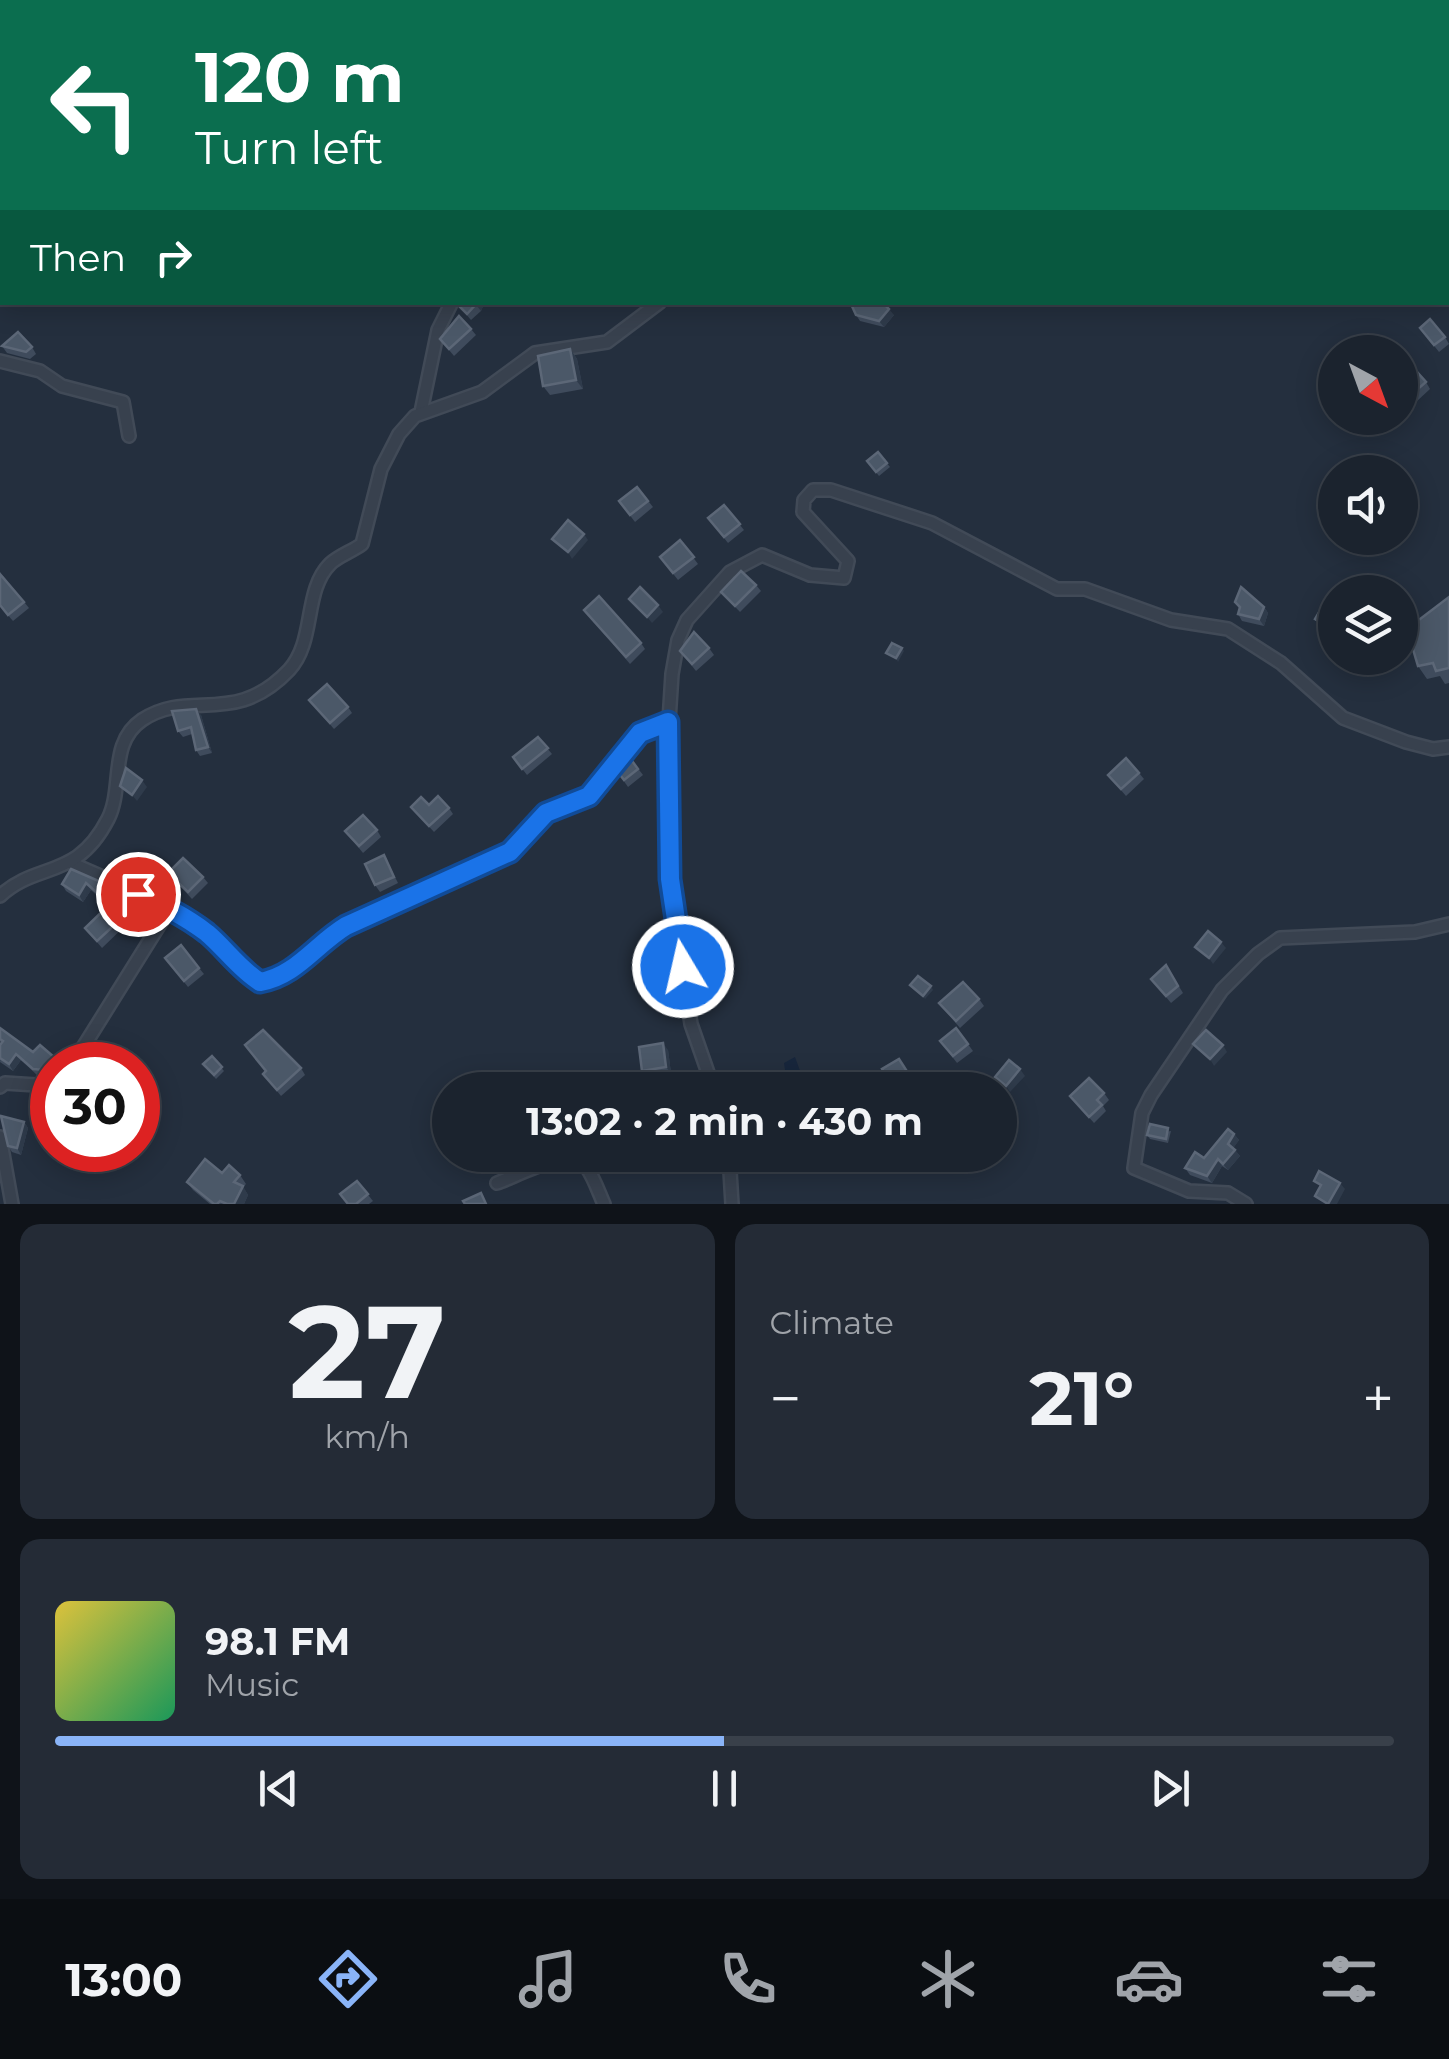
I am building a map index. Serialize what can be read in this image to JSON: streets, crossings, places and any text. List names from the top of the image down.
{
  "north": "bottom right",
  "page": {
    "turn": ["120 m", "Turn left"],
    "then": "Then",
    "limit": "30",
    "trip": "13:02 · 2 min · 430 m",
    "tile": [
      ["27", "km/h"],
      "Climate"
    ],
    "heat": ["−", "21°", "+"],
    "song": ["98.1 FM", "Music"],
    "tabs": "13:00"
  }
}
